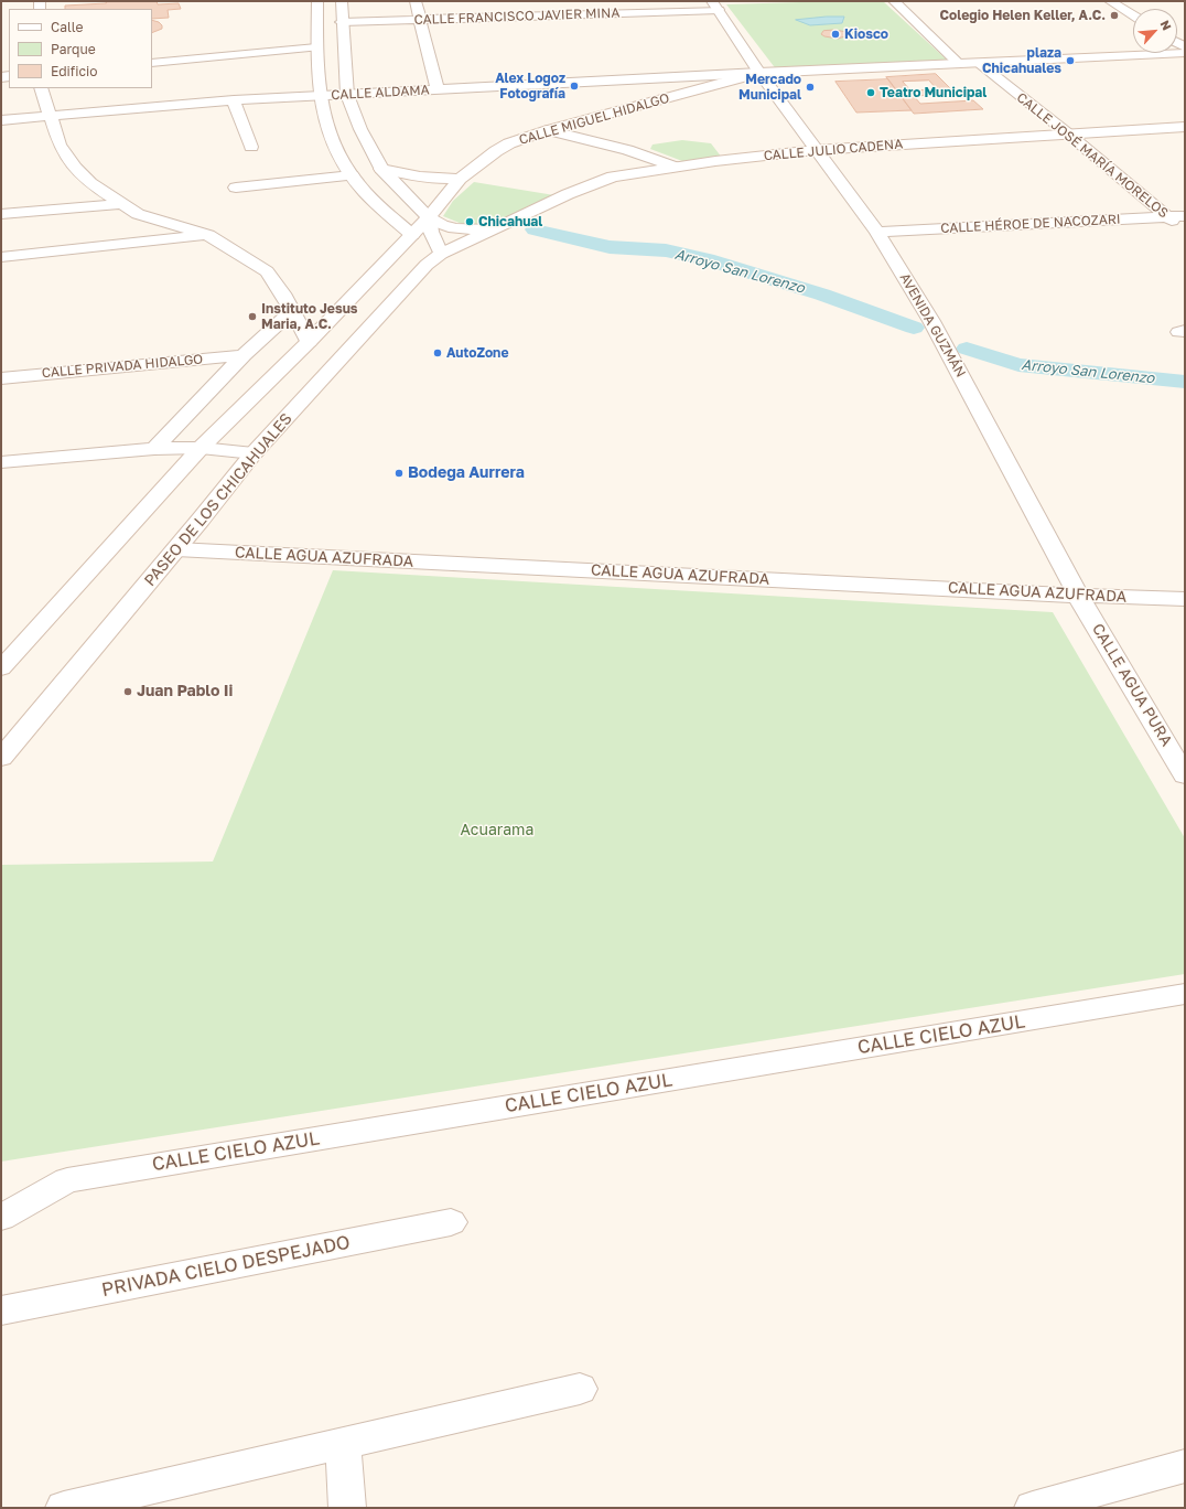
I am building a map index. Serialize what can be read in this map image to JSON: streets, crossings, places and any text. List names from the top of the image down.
{
  "streets": {
    "street": [
      "CALLE FRANCISCO JAVIER MINA",
      "CALLE ALDAMA",
      "CALLE MIGUEL HIDALGO",
      "CALLE JULIO CADENA",
      "CALLE JOSÉ MARÍA MORELOS",
      "CALLE HÉROE DE NACOZARI",
      "AVENIDA GUZMÁN",
      "CALLE PRIVADA HIDALGO",
      "PASEO DE LOS CHICAHUALES",
      "CALLE AGUA AZUFRADA",
      "CALLE AGUA PURA",
      "CALLE CIELO AZUL",
      "PRIVADA CIELO DESPEJADO"
    ]
  },
  "crossings": [
    ["CALLE FRANCISCO JAVIER MINA", "AVENIDA GUZMÁN"],
    ["CALLE ALDAMA", "CALLE MIGUEL HIDALGO"],
    ["CALLE ALDAMA", "AVENIDA GUZMÁN"],
    ["CALLE MIGUEL HIDALGO", "AVENIDA GUZMÁN"],
    ["CALLE JULIO CADENA", "CALLE JOSÉ MARÍA MORELOS"],
    ["CALLE JULIO CADENA", "AVENIDA GUZMÁN"],
    ["CALLE JULIO CADENA", "PASEO DE LOS CHICAHUALES"],
    ["CALLE JOSÉ MARÍA MORELOS", "CALLE HÉROE DE NACOZARI"],
    ["CALLE HÉROE DE NACOZARI", "AVENIDA GUZMÁN"],
    ["AVENIDA GUZMÁN", "CALLE AGUA AZUFRADA"],
    ["AVENIDA GUZMÁN", "CALLE AGUA PURA"],
    ["PASEO DE LOS CHICAHUALES", "CALLE AGUA AZUFRADA"],
    ["CALLE AGUA AZUFRADA", "CALLE AGUA PURA"]
  ],
  "water": ["Arroyo San Lorenzo"],
  "parks": ["Acuarama"],
  "places": [
    "Colegio Helen Keller, A.C.",
    "Kiosco",
    "plaza Chicahuales",
    "Alex Logoz Fotografía",
    "Mercado Municipal",
    "Teatro Municipal",
    "Chicahual",
    "Instituto Jesus Maria, A.C.",
    "AutoZone",
    "Bodega Aurrera",
    "Juan Pablo Ii"
  ],
  "legend": ["Calle", "Parque", "Edificio"],
  "north": "top right"
}
